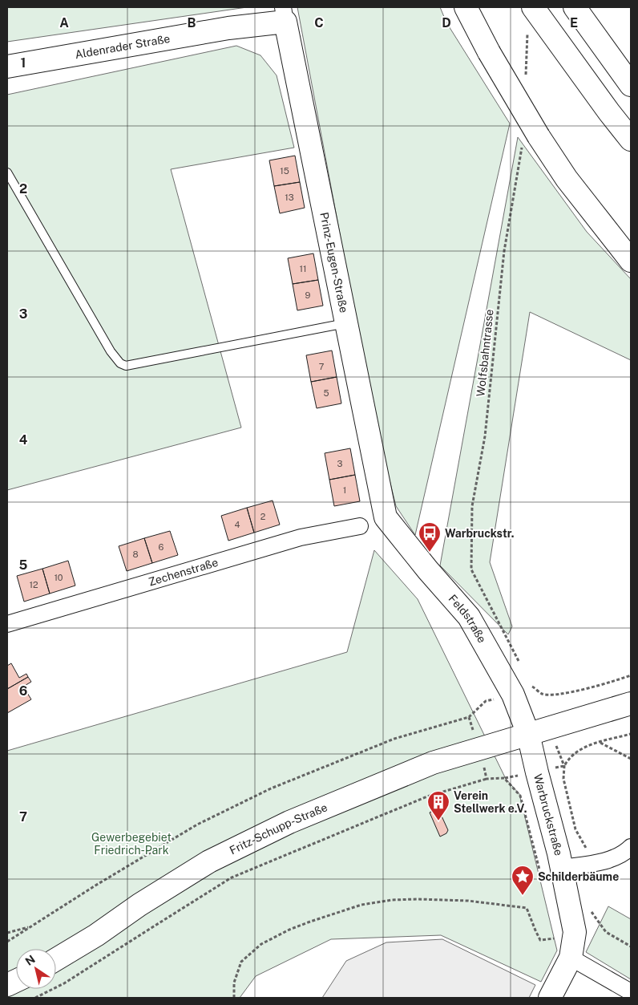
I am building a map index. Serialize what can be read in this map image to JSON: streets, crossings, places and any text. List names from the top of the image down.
{
  "streets": {
    "main road": [
      "Aldenrader Straße",
      "Prinz-Eugen-Straße",
      "Feldstraße",
      "Warbruckstraße",
      "Fritz-Schupp-Straße"
    ],
    "street": ["Zechenstraße"],
    "path": ["Wolfsbahntrasse"]
  },
  "crossings": [
    ["Aldenrader Straße", "Prinz-Eugen-Straße"],
    ["Prinz-Eugen-Straße", "Feldstraße"],
    ["Feldstraße", "Warbruckstraße"],
    ["Feldstraße", "Fritz-Schupp-Straße"],
    ["Warbruckstraße", "Fritz-Schupp-Straße"]
  ],
  "parks": ["Gewerbegebiet Friedrich-Park"],
  "places": {
    "bus stop": ["Warbruckstr."],
    "building": ["Verein Stellwerk e.V."],
    "place": ["Schilderbäume"]
  },
  "house_numbers": [
    "15",
    "13",
    "11",
    "9",
    "7",
    "5",
    "3",
    "1",
    "2",
    "4",
    "6",
    "8",
    "10",
    "12"
  ],
  "north": "top left",
  "grid": {
    "columns": [
      "A",
      "B",
      "C",
      "D",
      "E"
    ],
    "rows": [
      "1",
      "2",
      "3",
      "4",
      "5",
      "6",
      "7"
    ]
  }
}
